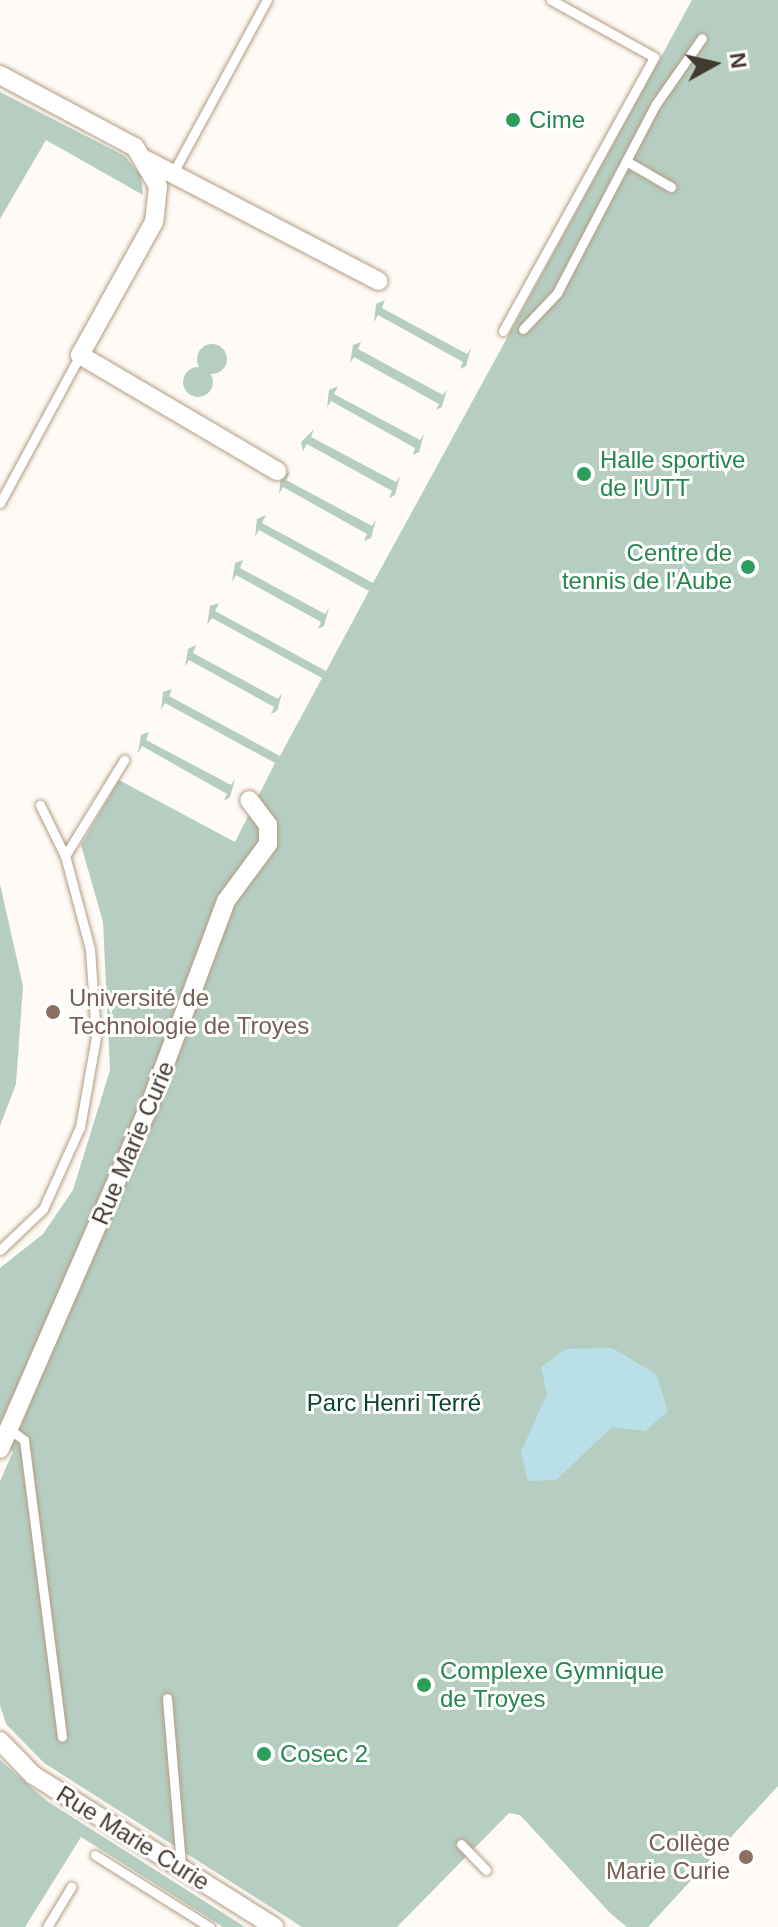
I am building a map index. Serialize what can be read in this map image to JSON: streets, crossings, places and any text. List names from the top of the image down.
{
  "streets": {
    "street": ["Rue Marie Curie"]
  },
  "parks": ["Parc Henri Terré"],
  "places": [
    "Cime",
    "Halle sportive de l'UTT",
    "Centre de tennis de l'Aube",
    "Université de Technologie de Troyes",
    "Complexe Gymnique de Troyes",
    "Cosec 2",
    "Collège Marie Curie"
  ],
  "north": "right"
}
